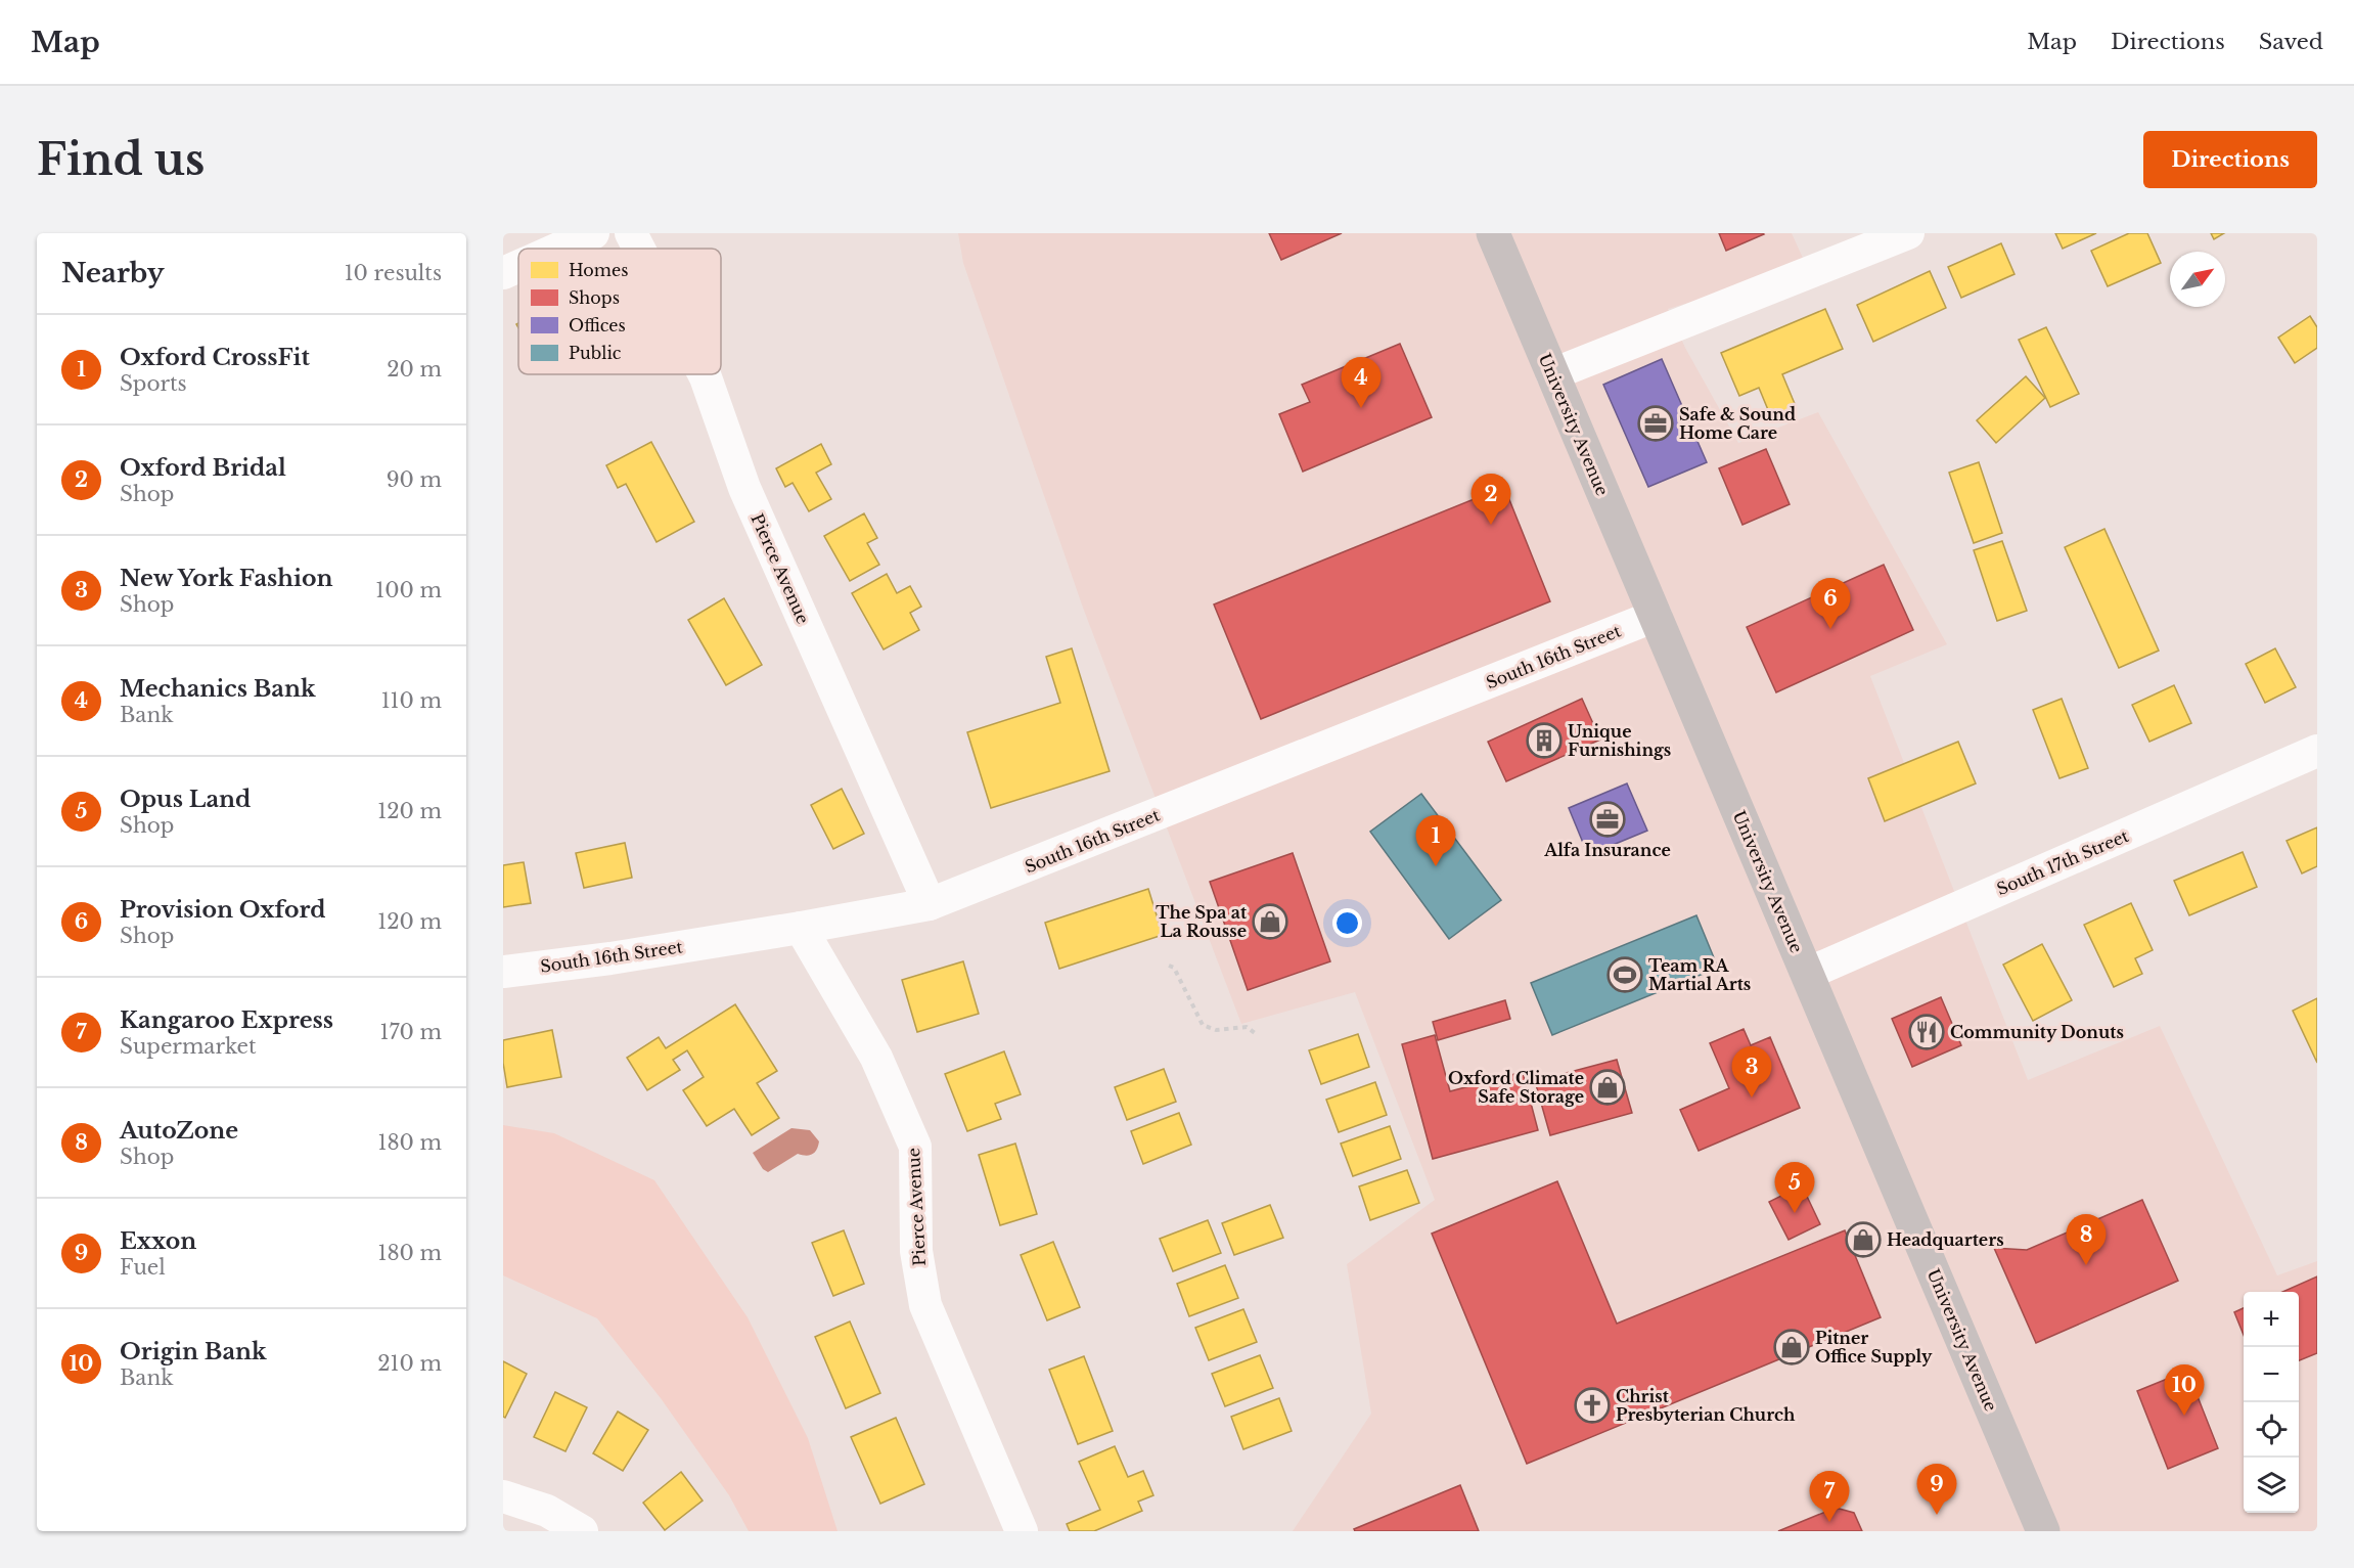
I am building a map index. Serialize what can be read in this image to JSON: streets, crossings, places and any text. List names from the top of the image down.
{
  "streets": {
    "main road": ["University Avenue"],
    "street": ["Pierce Avenue", "South 16th Street", "South 17th Street"]
  },
  "crossings": [
    ["University Avenue", "South 16th Street"],
    ["University Avenue", "South 17th Street"],
    ["Pierce Avenue", "South 16th Street"]
  ],
  "places": {
    "office": ["Safe & Sound Home Care", "Alfa Insurance"],
    "building": ["Unique Furnishings"],
    "shop": [
      "The Spa at La Rousse",
      "Oxford Climate Safe Storage",
      "Headquarters",
      "Pitner Office Supply"
    ],
    "sports": ["Team RA Martial Arts"],
    "restaurant": ["Community Donuts"],
    "church": ["Christ Presbyterian Church"]
  },
  "legend": [
    "Homes",
    "Shops",
    "Offices",
    "Public"
  ],
  "north": "top right",
  "page": {
    "header": "Map",
    "nav": ["Map", "Directions", "Saved"],
    "buttons": "Directions",
    "title": "Find us",
    "heading": ["Nearby", "10 results"],
    "list": [
      {
        "mark": "1",
        "name": "Oxford CrossFit",
        "note": "Sports",
        "value": "20 m"
      },
      {
        "mark": "2",
        "name": "Oxford Bridal",
        "note": "Shop",
        "value": "90 m"
      },
      {
        "mark": "3",
        "name": "New York Fashion",
        "note": "Shop",
        "value": "100 m"
      },
      {
        "mark": "4",
        "name": "Mechanics Bank",
        "note": "Bank",
        "value": "110 m"
      },
      {
        "mark": "5",
        "name": "Opus Land",
        "note": "Shop",
        "value": "120 m"
      },
      {
        "mark": "6",
        "name": "Provision Oxford",
        "note": "Shop",
        "value": "120 m"
      },
      {
        "mark": "7",
        "name": "Kangaroo Express",
        "note": "Supermarket",
        "value": "170 m"
      },
      {
        "mark": "8",
        "name": "AutoZone",
        "note": "Shop",
        "value": "180 m"
      },
      {
        "mark": "9",
        "name": "Exxon",
        "note": "Fuel",
        "value": "180 m"
      },
      {
        "mark": "10",
        "name": "Origin Bank",
        "note": "Bank",
        "value": "210 m"
      }
    ],
    "pins": [
      "4",
      "2",
      "6",
      "1",
      "3",
      "5",
      "8",
      "10",
      "9",
      "7"
    ],
    "map_buttons": ["+", "−"]
  }
}
